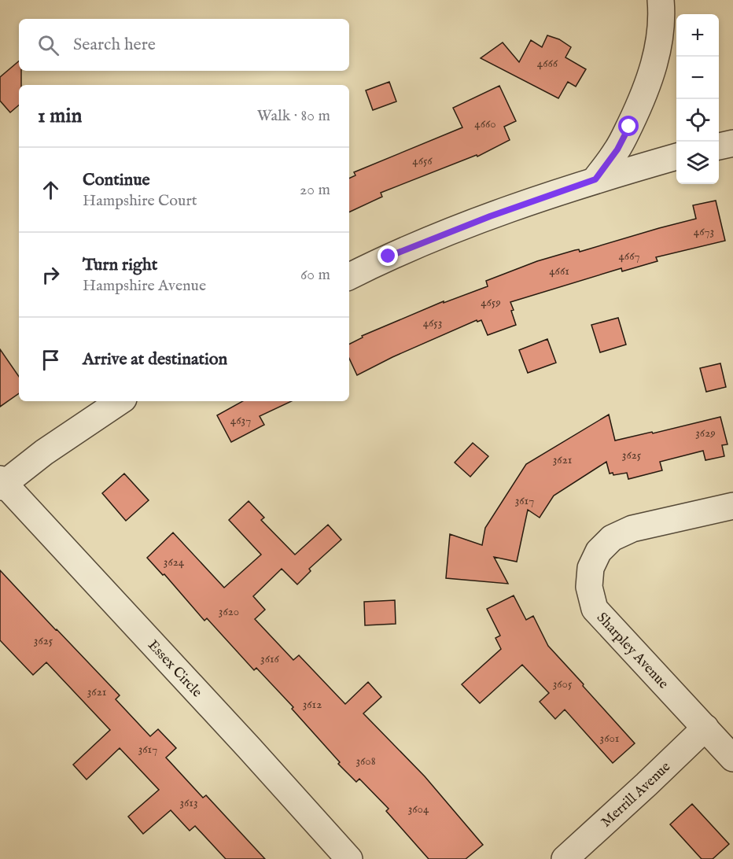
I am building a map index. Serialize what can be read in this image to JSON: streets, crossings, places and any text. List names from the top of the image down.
{
  "streets": {
    "street": ["Sharpley Avenue", "Essex Circle", "Merrill Avenue"]
  },
  "crossings": [
    ["Sharpley Avenue", "Merrill Avenue"]
  ],
  "house_numbers": [
    "4666",
    "4660",
    "4656",
    "4673",
    "4667",
    "4661",
    "4659",
    "4653",
    "4637",
    "3629",
    "3625",
    "3621",
    "3617",
    "3624",
    "3620",
    "3625",
    "3616",
    "3605",
    "3621",
    "3612",
    "3601",
    "3617",
    "3608",
    "3613",
    "3604"
  ],
  "page": {
    "map_buttons": ["+", "−"],
    "search": "Search here",
    "heading": ["1 min", "Walk · 80 m"],
    "list": [
      ["Continue", "Hampshire Court", "20 m"],
      ["Turn right", "Hampshire Avenue", "60 m"],
      "Arrive at destination"
    ]
  }
}
